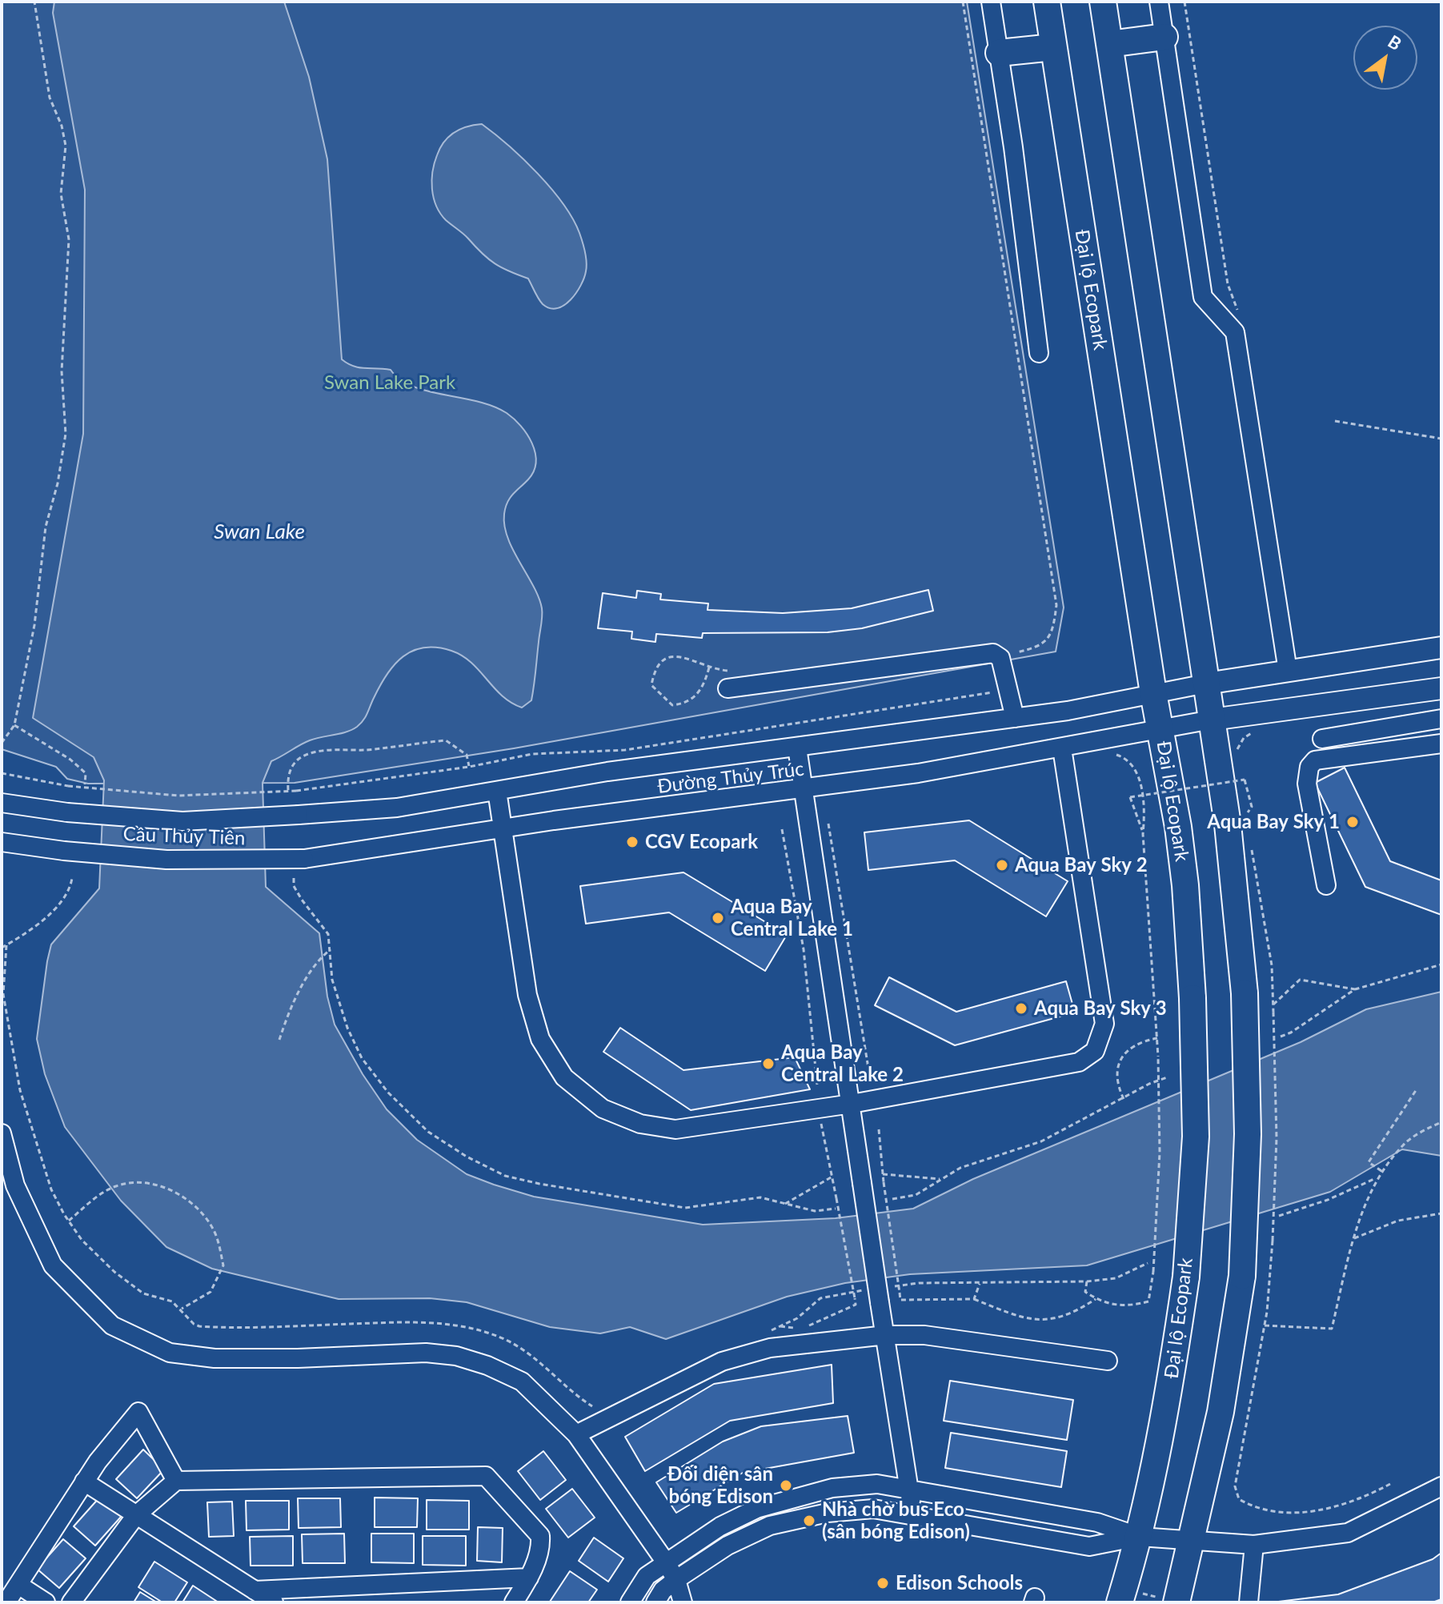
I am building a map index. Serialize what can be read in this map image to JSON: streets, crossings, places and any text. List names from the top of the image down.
{
  "streets": {
    "highway": ["Đại lộ Ecopark"],
    "street": ["Đường Thủy Trúc", "Cầu Thủy Tiên"]
  },
  "crossings": [
    ["Đại lộ Ecopark", "Đường Thủy Trúc"],
    ["Đường Thủy Trúc", "Cầu Thủy Tiên"]
  ],
  "water": ["Swan Lake"],
  "parks": ["Swan Lake Park"],
  "places": [
    "Aqua Bay Sky 1",
    "CGV Ecopark",
    "Aqua Bay Sky 2",
    "Aqua Bay Central Lake 1",
    "Aqua Bay Sky 3",
    "Aqua Bay Central Lake 2",
    "Đối diện sân bóng Edison",
    "Nhà chờ bus Eco (sân bóng Edison)",
    "Edison Schools"
  ],
  "north": "top right"
}
